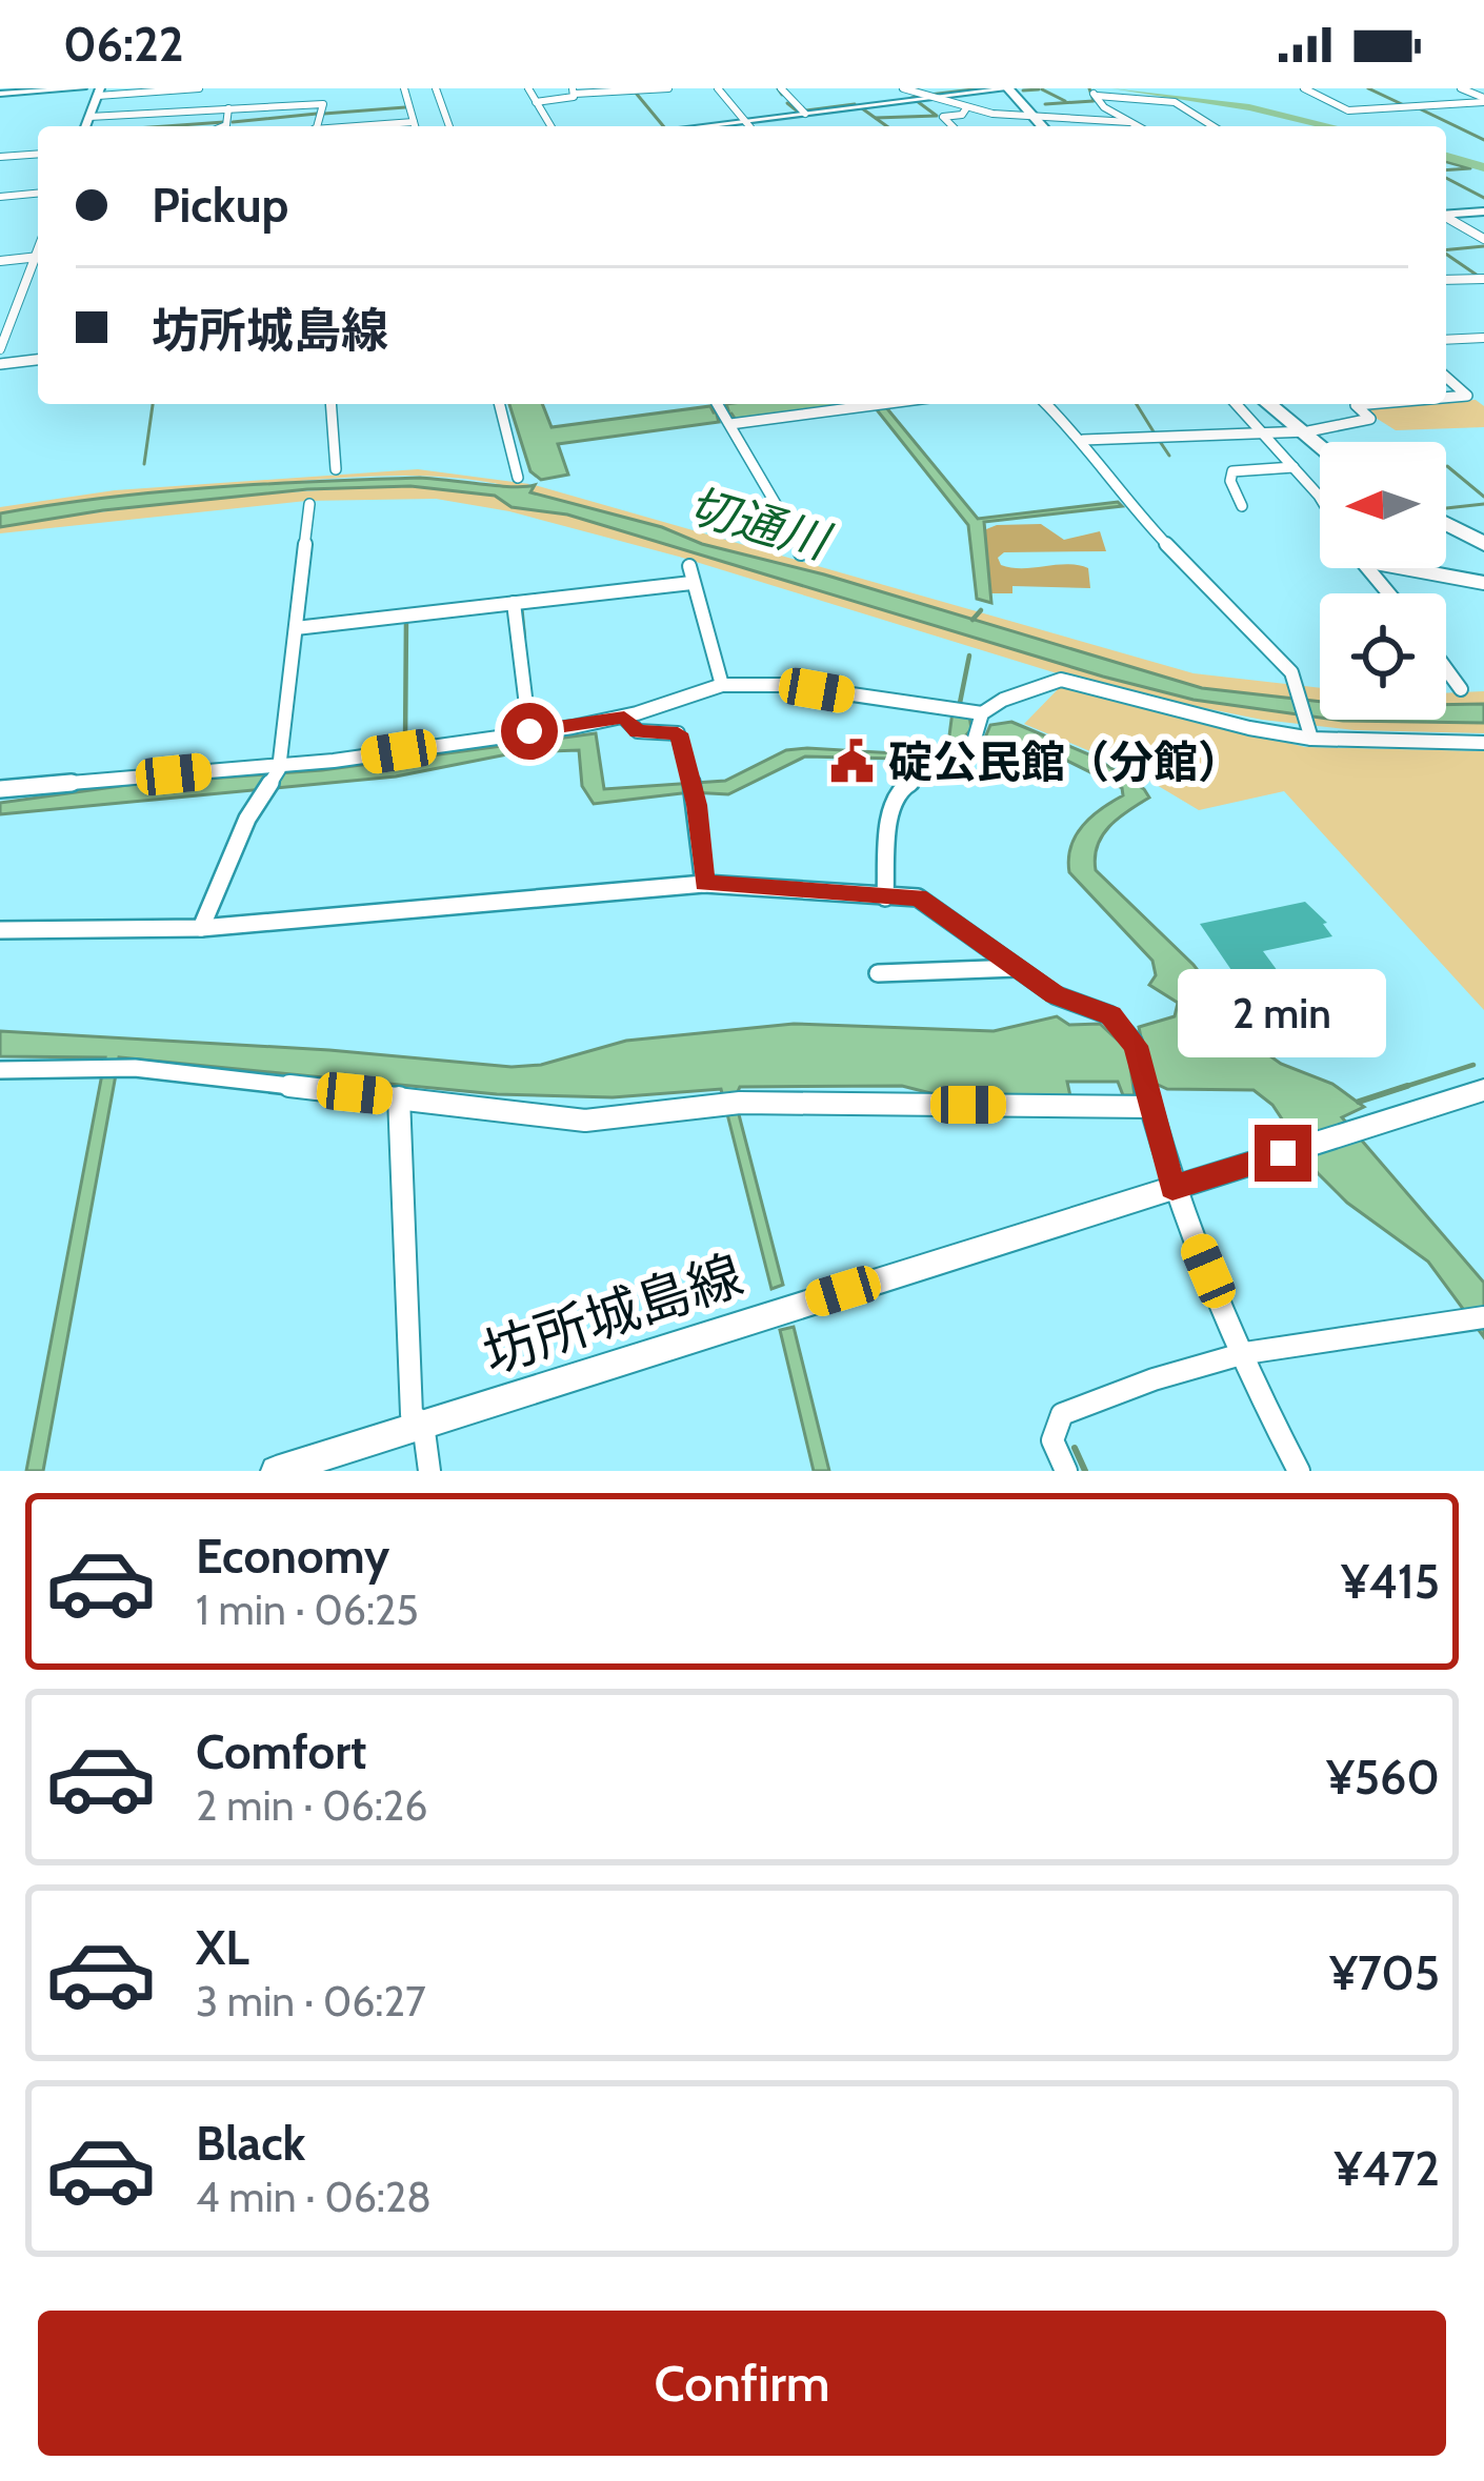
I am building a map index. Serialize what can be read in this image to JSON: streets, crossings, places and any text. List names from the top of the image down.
{
  "streets": {
    "street": ["坊所城島線"]
  },
  "water": ["切通川"],
  "places": {
    "public building": ["碇公民館（分館）"]
  },
  "north": "left",
  "page": {
    "status": "06:22",
    "banner": ["Pickup", "坊所城島線"],
    "bubble": "2 min",
    "list": [
      {
        "name": "Economy",
        "note": "1 min · 06:25",
        "value": "¥415"
      },
      {
        "name": "Comfort",
        "note": "2 min · 06:26",
        "value": "¥560"
      },
      {
        "name": "XL",
        "note": "3 min · 06:27",
        "value": "¥705"
      },
      {
        "name": "Black",
        "note": "4 min · 06:28",
        "value": "¥472"
      }
    ],
    "buttons": "Confirm"
  }
}
